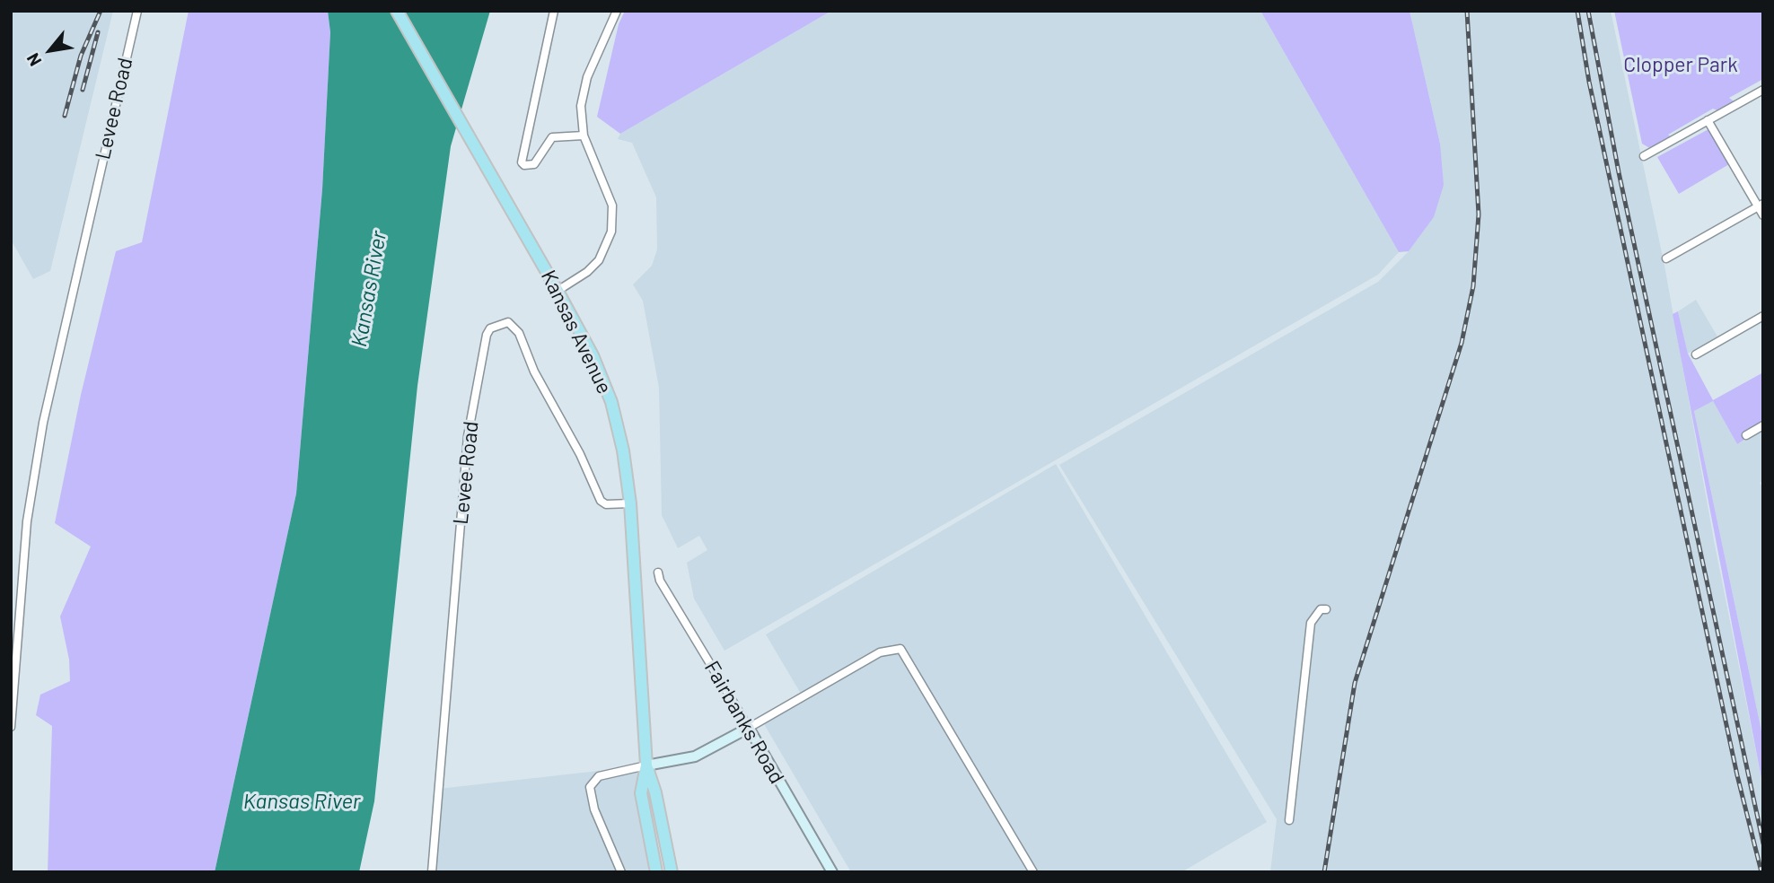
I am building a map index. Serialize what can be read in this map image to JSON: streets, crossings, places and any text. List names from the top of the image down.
{
  "streets": {
    "main road": ["Kansas Avenue"],
    "street": ["Levee Road", "Fairbanks Road"]
  },
  "crossings": [
    ["Levee Road", "Kansas Avenue"]
  ],
  "water": ["Kansas River"],
  "parks": ["Clopper Park"],
  "north": "bottom left"
}
